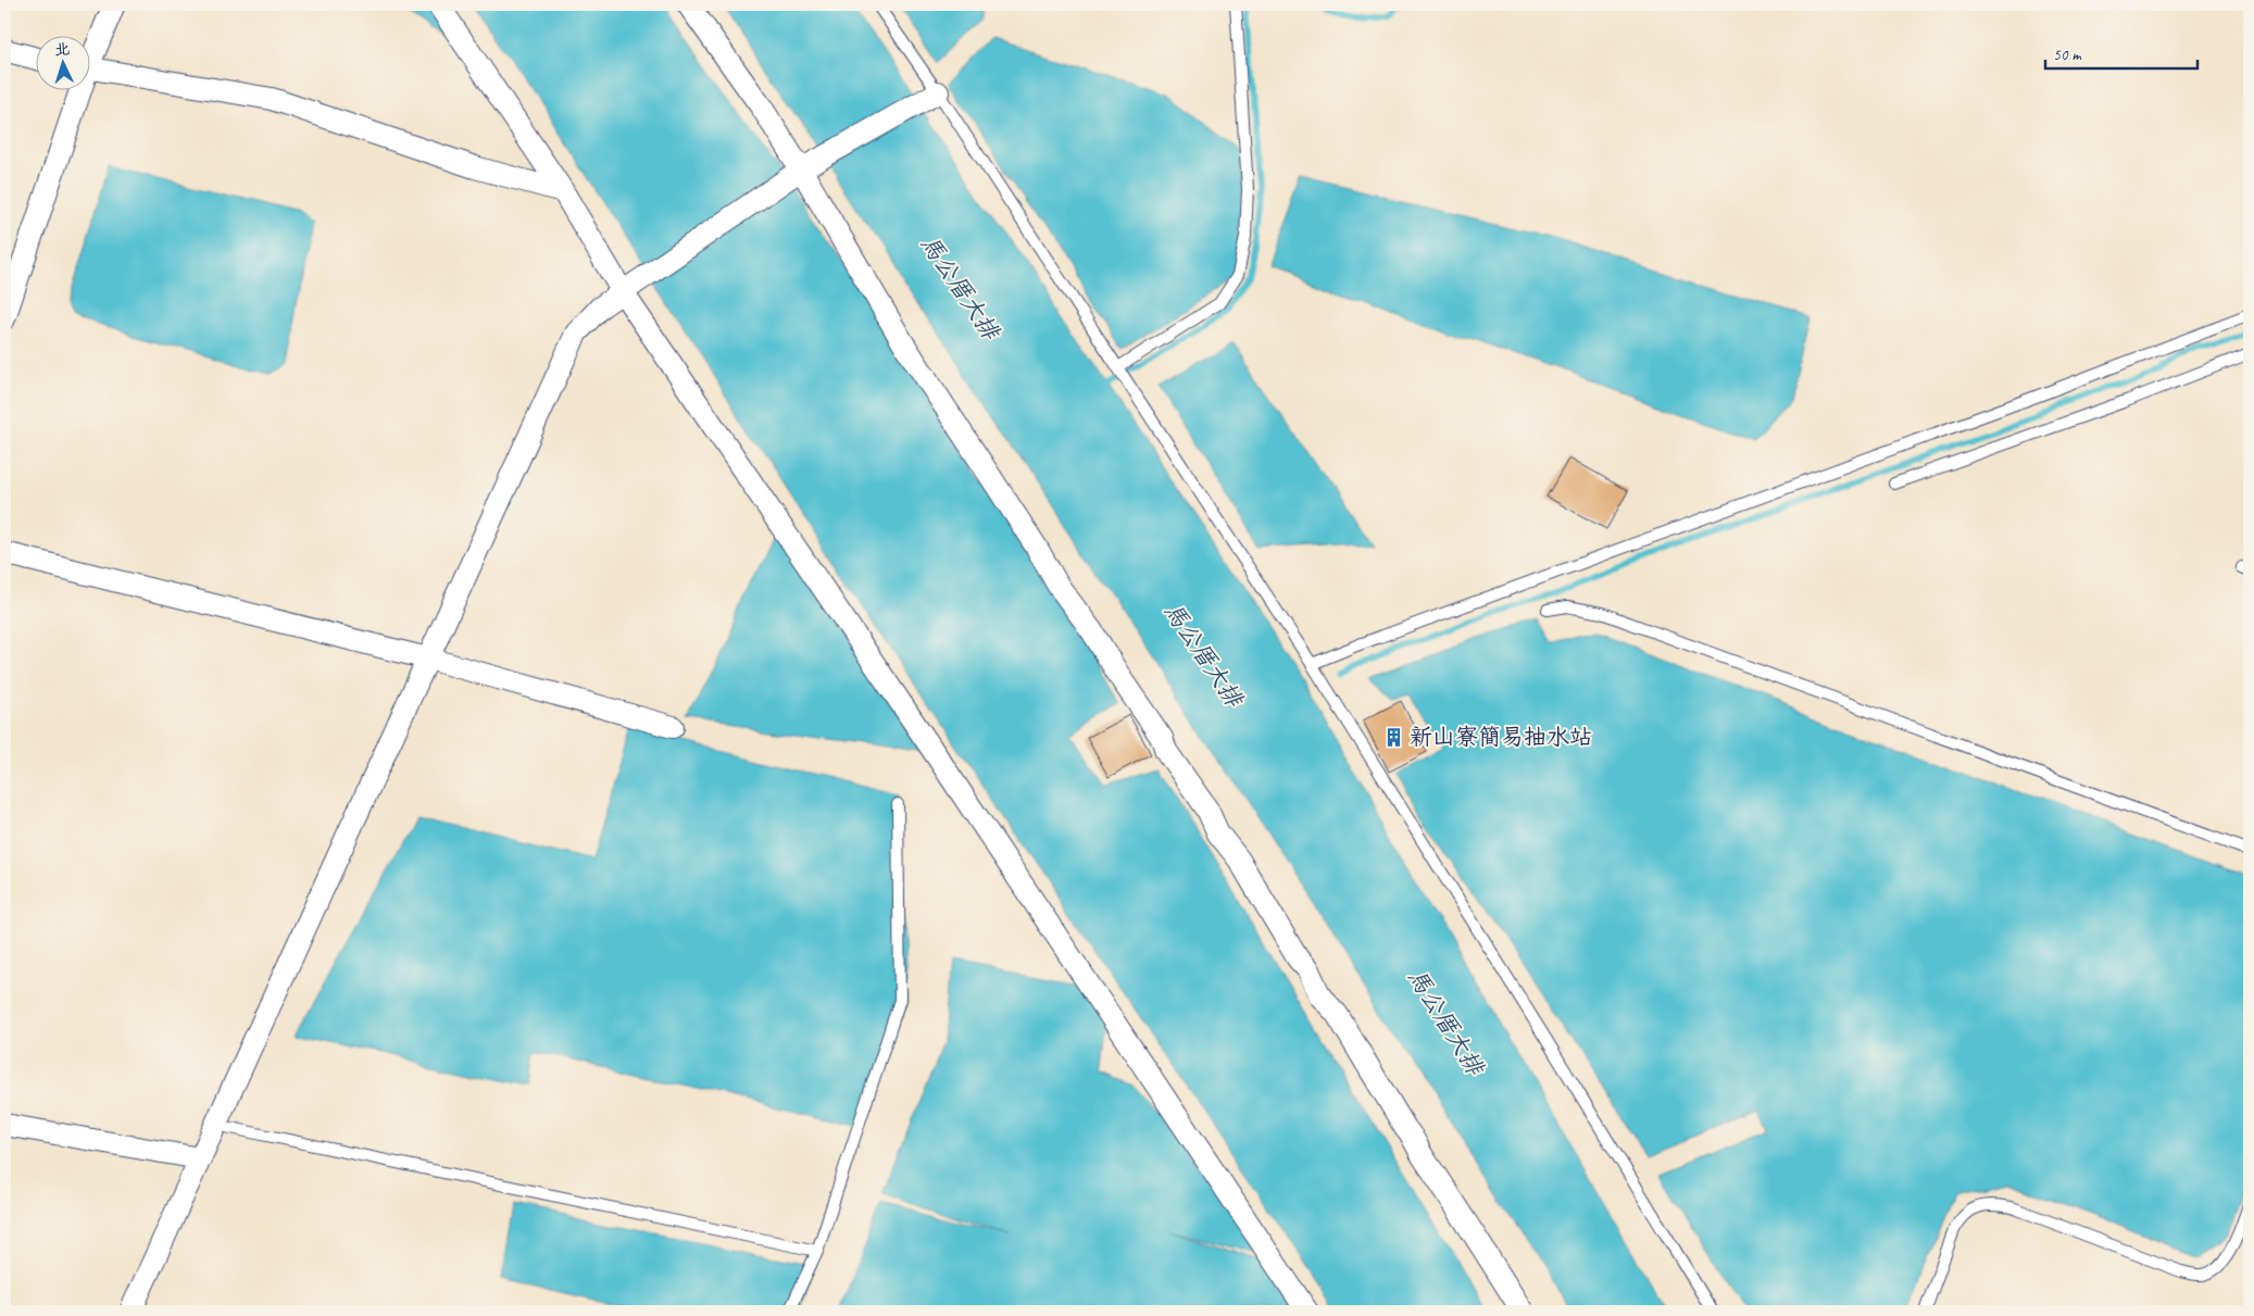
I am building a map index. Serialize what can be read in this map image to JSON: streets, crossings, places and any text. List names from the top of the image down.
{
  "water": ["馬公厝大排"],
  "places": {
    "building": ["新山寮簡易抽水站"]
  },
  "scale_bar": "50 m",
  "north": "top"
}
